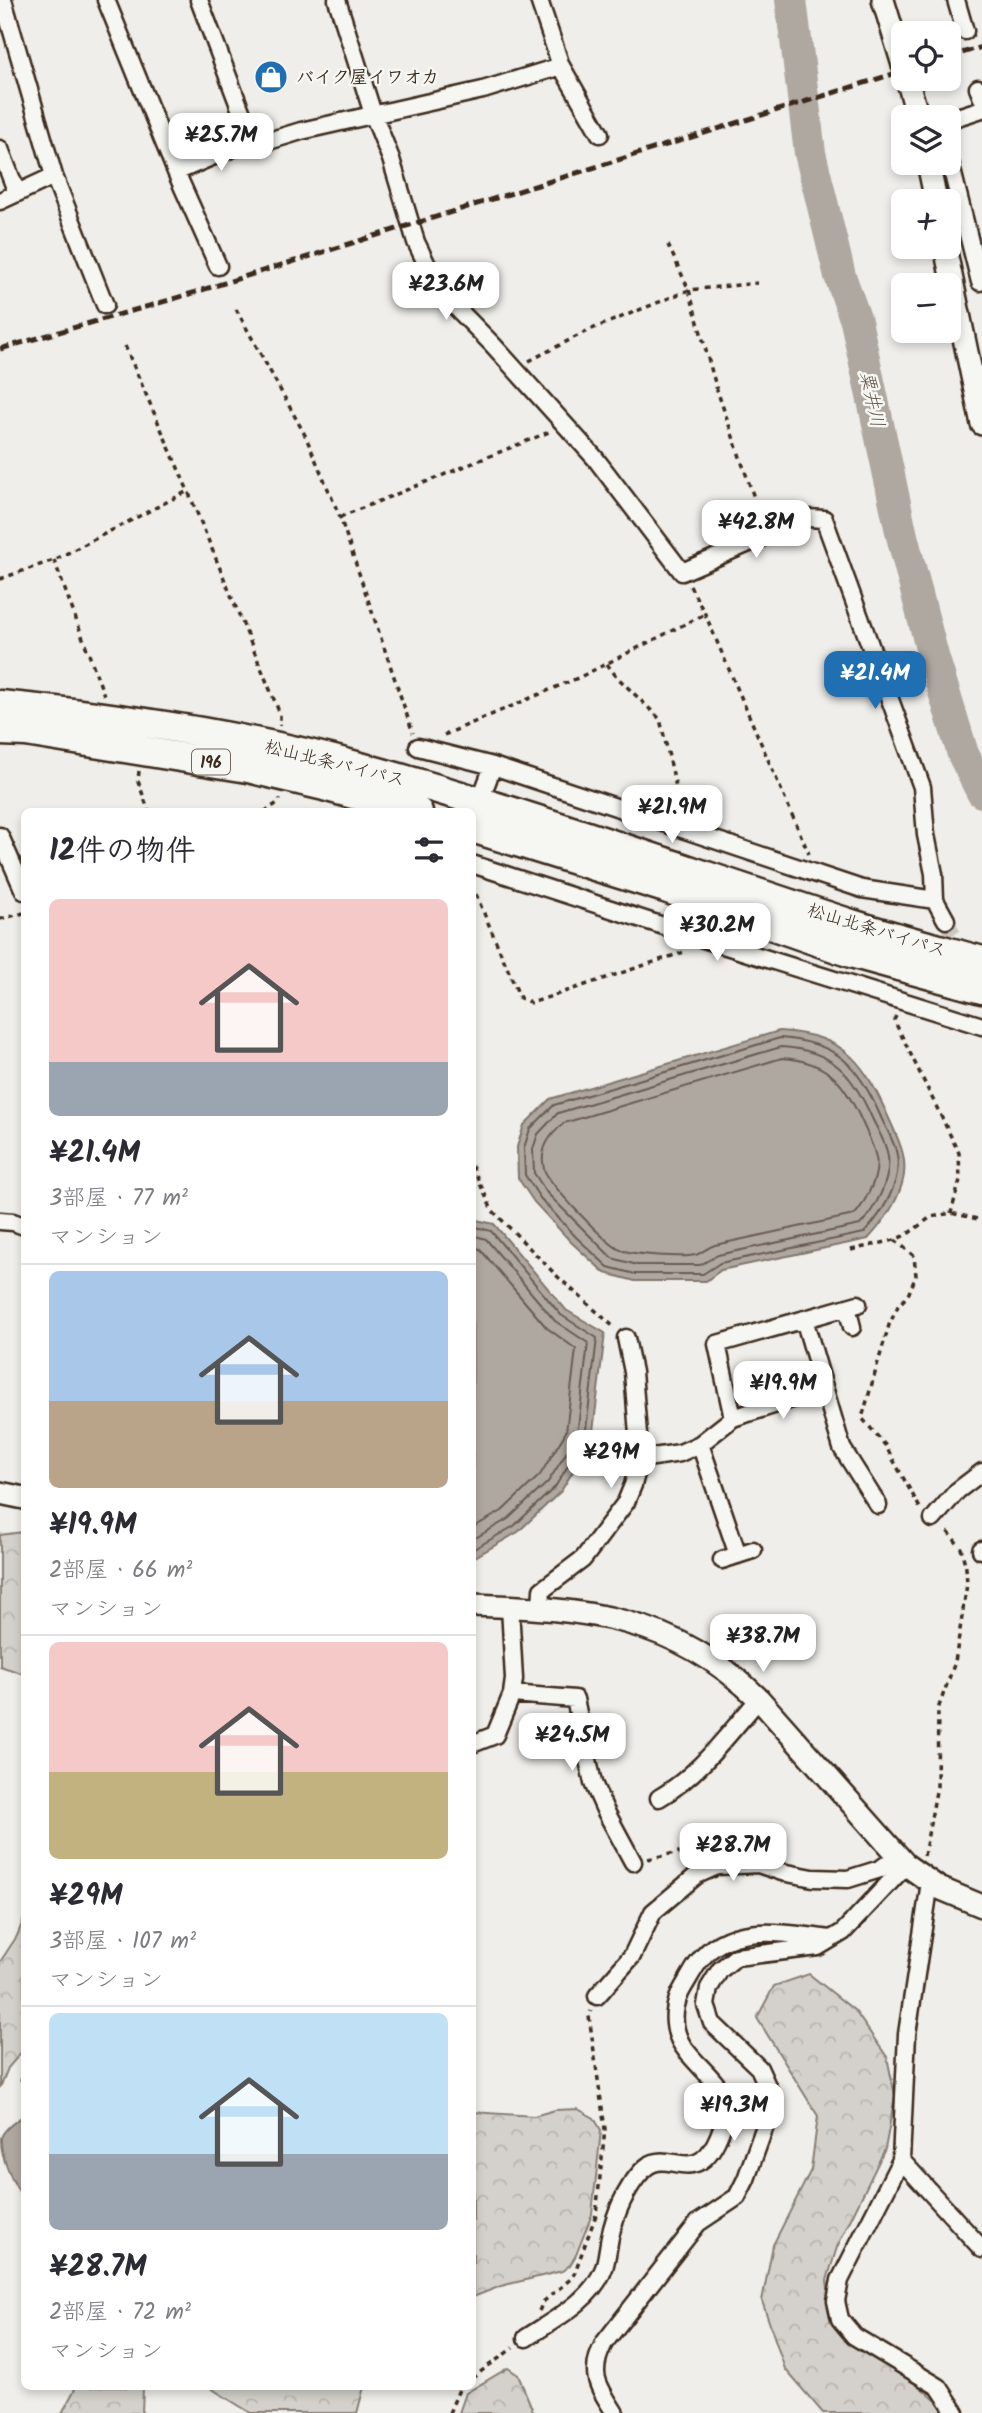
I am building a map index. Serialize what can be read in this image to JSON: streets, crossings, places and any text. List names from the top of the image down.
{
  "streets": {
    "highway": ["196", "松山北条バイパス"]
  },
  "water": ["粟井川"],
  "places": {
    "shop": ["バイク屋イワオカ"]
  },
  "page": {
    "map_buttons": ["+", "−"],
    "price": [
      "¥25.7M",
      "¥23.6M",
      "¥42.8M",
      "¥21.4M",
      "¥21.9M",
      "¥30.2M",
      "¥19.9M",
      "¥29M",
      "¥38.7M",
      "¥24.5M",
      "¥28.7M",
      "¥19.3M"
    ],
    "heading": "12件の物件",
    "list": [
      {
        "name": "¥21.4M",
        "note": "3部屋 · 77 m² · マンション"
      },
      {
        "name": "¥19.9M",
        "note": "2部屋 · 66 m² · マンション"
      },
      {
        "name": "¥29M",
        "note": "3部屋 · 107 m² · マンション"
      },
      {
        "name": "¥28.7M",
        "note": "2部屋 · 72 m² · マンション"
      }
    ]
  }
}
